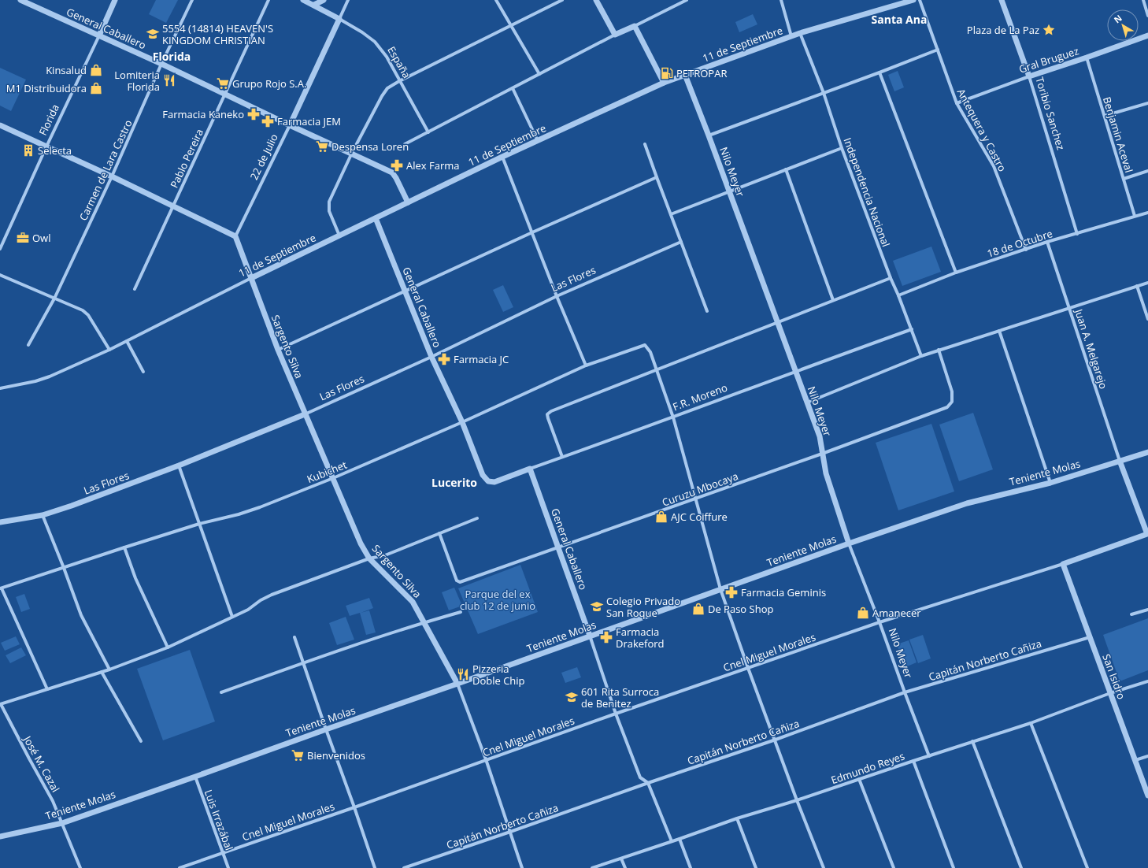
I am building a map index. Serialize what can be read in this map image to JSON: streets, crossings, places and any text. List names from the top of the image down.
{
  "streets": {
    "street": [
      "General Caballero",
      "11 de Septiembre",
      "Gral Bruguez",
      "España",
      "Toribio Sanchez",
      "Florida",
      "Antequera y Castro",
      "Benjamin Aceval",
      "22 de Julio",
      "Pablo Pereira",
      "Carmen de Lara Castro",
      "Nilo Meyer",
      "Independencia Nacional",
      "18 de Octubre",
      "Las Flores",
      "Sargento Silva",
      "Juan A. Melgarejo",
      "F.R. Moreno",
      "Kubichet",
      "Teniente Molas",
      "Curuzu Mbocaya",
      "Cnel Miguel Morales",
      "Capitán Norberto Cañiza",
      "San Isidro",
      "José M. Cazal",
      "Edmundo Reyes",
      "Luis Irrazábal"
    ]
  },
  "crossings": [
    ["General Caballero", "11 de Septiembre"],
    ["General Caballero", "Florida"],
    ["General Caballero", "22 de Julio"],
    ["General Caballero", "Pablo Pereira"],
    ["General Caballero", "Carmen de Lara Castro"],
    ["General Caballero", "Las Flores"],
    ["General Caballero", "F.R. Moreno"],
    ["General Caballero", "Kubichet"],
    ["General Caballero", "Teniente Molas"],
    ["General Caballero", "Curuzu Mbocaya"],
    ["11 de Septiembre", "Nilo Meyer"],
    ["11 de Septiembre", "Independencia Nacional"],
    ["11 de Septiembre", "Sargento Silva"],
    ["Gral Bruguez", "Toribio Sanchez"],
    ["Gral Bruguez", "Antequera y Castro"],
    ["Gral Bruguez", "Benjamin Aceval"],
    ["España", "22 de Julio"],
    ["Toribio Sanchez", "18 de Octubre"],
    ["Antequera y Castro", "18 de Octubre"],
    ["Benjamin Aceval", "18 de Octubre"],
    ["22 de Julio", "Sargento Silva"],
    ["Nilo Meyer", "F.R. Moreno"],
    ["Nilo Meyer", "Teniente Molas"],
    ["Nilo Meyer", "Curuzu Mbocaya"],
    ["Nilo Meyer", "Cnel Miguel Morales"],
    ["Nilo Meyer", "Capitán Norberto Cañiza"],
    ["Nilo Meyer", "Edmundo Reyes"],
    ["Independencia Nacional", "18 de Octubre"],
    ["Independencia Nacional", "F.R. Moreno"],
    ["18 de Octubre", "Juan A. Melgarejo"],
    ["Las Flores", "Sargento Silva"],
    ["Sargento Silva", "Kubichet"],
    ["Sargento Silva", "Teniente Molas"],
    ["Juan A. Melgarejo", "Teniente Molas"],
    ["Teniente Molas", "José M. Cazal"],
    ["Teniente Molas", "Luis Irrazábal"],
    ["Cnel Miguel Morales", "San Isidro"],
    ["Cnel Miguel Morales", "Luis Irrazábal"],
    ["Capitán Norberto Cañiza", "San Isidro"],
    ["San Isidro", "Edmundo Reyes"]
  ],
  "districts": ["Santa Ana", "Florida", "Lucerito"],
  "parks": ["Parque del ex club 12 de junio"],
  "places": {
    "place": ["Plaza de La Paz"],
    "school or university": ["5554 (14814) HEAVEN'S KINGDOM CHRISTIAN", "Colegio Privado San Roque", "601 Rita Surroca de Benitez"],
    "shop": [
      "Kinsalud",
      "M1 Distribuidora",
      "AJC Coiffure",
      "De Paso Shop",
      "Amanecer"
    ],
    "fuel station": ["PETROPAR"],
    "restaurant": ["Lomiteria Florida", "Pizzeria Doble Chip"],
    "supermarket": ["Grupo Rojo S.A.", "Despensa Loren", "Bienvenidos"],
    "pharmacy": [
      "Farmacia Kaneko",
      "Farmacia JEM",
      "Alex Farma",
      "Farmacia JC",
      "Farmacia Geminis",
      "Farmacia Drakeford"
    ],
    "building": ["Selecta"],
    "office": ["Owl"]
  },
  "north": "top left"
}
